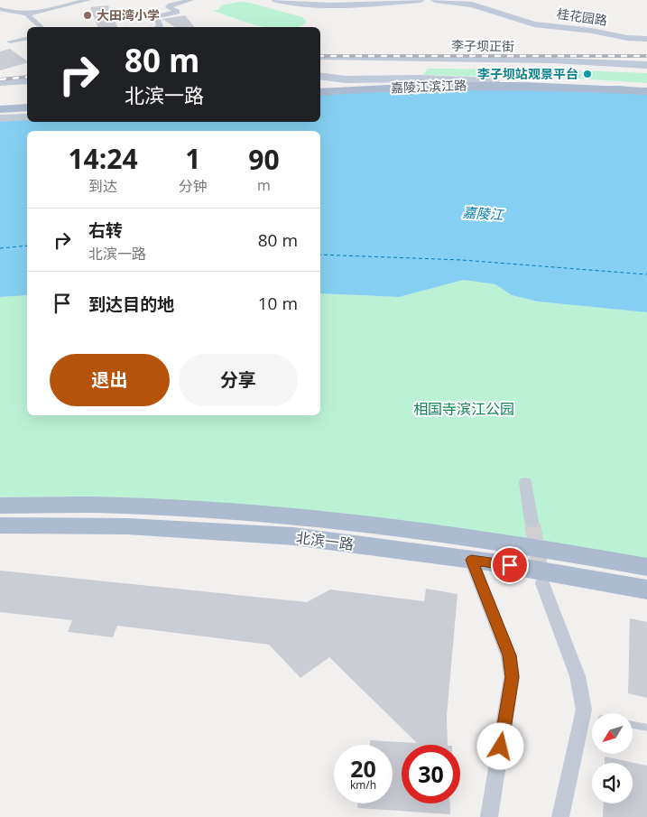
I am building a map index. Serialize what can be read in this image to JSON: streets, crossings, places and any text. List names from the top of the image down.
{
  "streets": {
    "main road": [
      "桂花园路",
      "李子坝正街",
      "嘉陵江滨江路",
      "北滨一路"
    ]
  },
  "water": ["嘉陵江"],
  "parks": ["相国寺滨江公园"],
  "places": ["大田湾小学", "李子坝站观景平台"],
  "north": "bottom left",
  "page": {
    "turn": ["80 m", "北滨一路"],
    "eta": [
      "14:24",
      "到达",
      "1",
      "分钟",
      "90",
      "m"
    ],
    "list": [
      {
        "name": "右转",
        "note": "北滨一路",
        "value": "80 m"
      },
      {
        "name": "到达目的地",
        "value": "10 m"
      }
    ],
    "buttons": ["退出", "分享"],
    "speed": "20 km/h",
    "limit": "30"
  }
}
